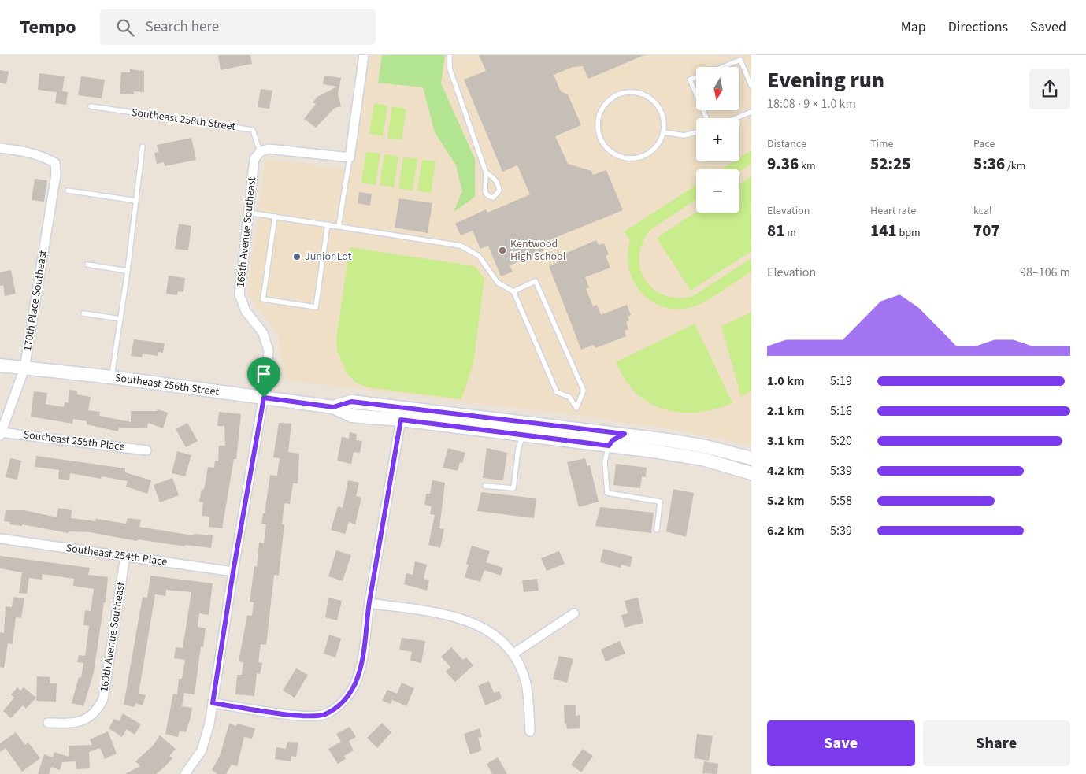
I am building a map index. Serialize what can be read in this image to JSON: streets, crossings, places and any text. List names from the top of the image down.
{
  "streets": {
    "main road": ["Southeast 256th Street"],
    "street": [
      "168th Avenue Southeast",
      "170th Place Southeast",
      "Southeast 255th Place",
      "Southeast 254th Place",
      "169th Avenue Southeast"
    ],
    "lane": ["Southeast 258th Street"]
  },
  "crossings": [
    ["Southeast 258th Street", "168th Avenue Southeast"],
    ["168th Avenue Southeast", "Southeast 256th Street"],
    ["168th Avenue Southeast", "Southeast 254th Place"],
    ["170th Place Southeast", "Southeast 256th Street"],
    ["170th Place Southeast", "Southeast 255th Place"],
    ["Southeast 254th Place", "169th Avenue Southeast"]
  ],
  "places": ["Kentwood High School", "Junior Lot"],
  "north": "bottom",
  "page": {
    "header": "Tempo",
    "search": "Search here",
    "nav": ["Map", "Directions", "Saved"],
    "heading": ["Evening run", "18:08 · 9 × 1.0 km"],
    "map_buttons": ["+", "−"],
    "stats": [
      ["Distance", "9.36 km"],
      ["Time", "52:25"],
      ["Pace", "5:36 /km"],
      ["Elevation", "81 m"],
      ["Heart rate", "141 bpm"],
      ["kcal", "707"]
    ],
    "chart": ["Elevation", "98–106 m"],
    "list": [
      {
        "name": "1.0 km",
        "note": "5:19"
      },
      {
        "name": "2.1 km",
        "note": "5:16"
      },
      {
        "name": "3.1 km",
        "note": "5:20"
      },
      {
        "name": "4.2 km",
        "note": "5:39"
      },
      {
        "name": "5.2 km",
        "note": "5:58"
      },
      {
        "name": "6.2 km",
        "note": "5:39"
      }
    ],
    "buttons": ["Save", "Share"]
  }
}
